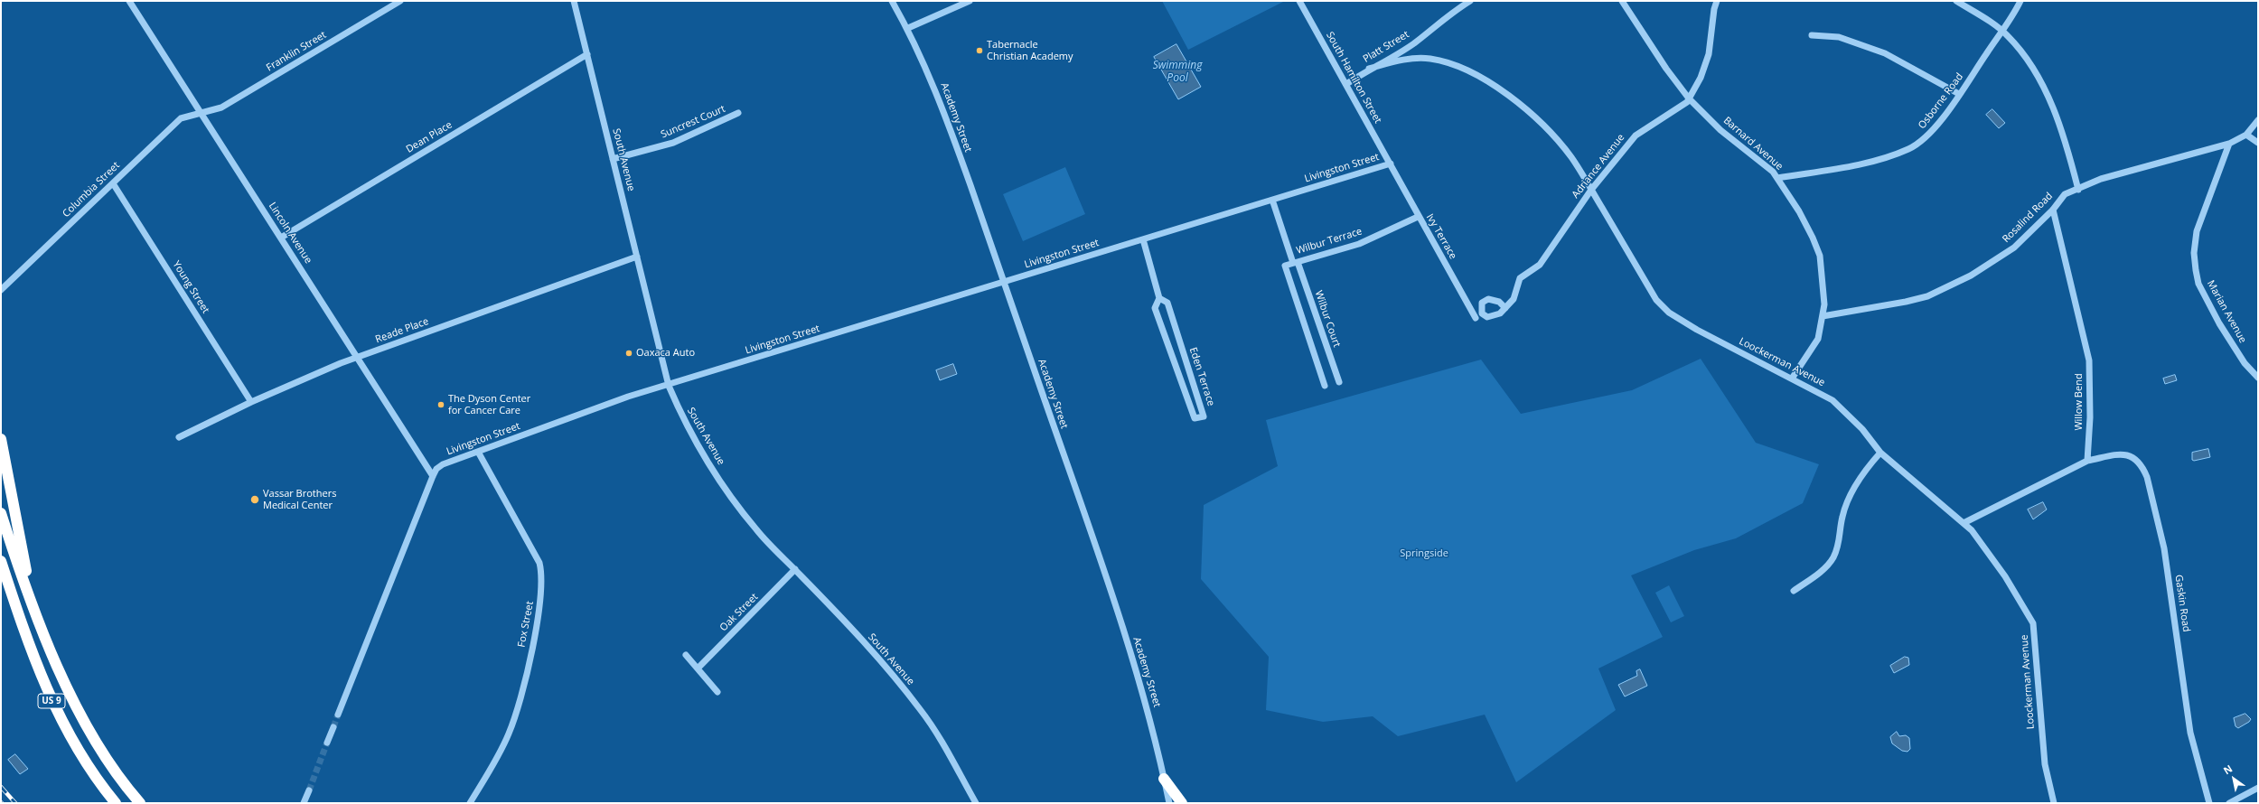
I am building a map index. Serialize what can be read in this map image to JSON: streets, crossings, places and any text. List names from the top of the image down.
{
  "streets": {
    "highway": ["US 9"],
    "street": [
      "Platt Street",
      "Franklin Street",
      "South Hamilton Street",
      "Osborne Road",
      "Academy Street",
      "Suncrest Court",
      "Dean Place",
      "Barnard Avenue",
      "South Avenue",
      "Adriance Avenue",
      "Livingston Street",
      "Columbia Street",
      "Rosalind Road",
      "Lincoln Avenue",
      "Ivy Terrace",
      "Wilbur Terrace",
      "Young Street",
      "Marian Avenue",
      "Wilbur Court",
      "Reade Place",
      "Loockerman Avenue",
      "Eden Terrace",
      "Willow Bend",
      "Gaskin Road",
      "Oak Street",
      "Fox Street"
    ]
  },
  "crossings": [
    ["Platt Street", "South Hamilton Street"],
    ["Platt Street", "Loockerman Avenue"],
    ["Franklin Street", "Columbia Street"],
    ["Franklin Street", "Lincoln Avenue"],
    ["South Hamilton Street", "Livingston Street"],
    ["South Hamilton Street", "Ivy Terrace"],
    ["Osborne Road", "Barnard Avenue"],
    ["Academy Street", "Livingston Street"],
    ["Suncrest Court", "South Avenue"],
    ["Dean Place", "South Avenue"],
    ["Dean Place", "Lincoln Avenue"],
    ["Barnard Avenue", "Adriance Avenue"],
    ["Barnard Avenue", "Rosalind Road"],
    ["Barnard Avenue", "Loockerman Avenue"],
    ["South Avenue", "Livingston Street"],
    ["South Avenue", "Reade Place"],
    ["South Avenue", "Oak Street"],
    ["Adriance Avenue", "Loockerman Avenue"],
    ["Livingston Street", "Lincoln Avenue"],
    ["Livingston Street", "Ivy Terrace"],
    ["Livingston Street", "Wilbur Court"],
    ["Livingston Street", "Eden Terrace"],
    ["Livingston Street", "Fox Street"],
    ["Columbia Street", "Lincoln Avenue"],
    ["Columbia Street", "Young Street"],
    ["Rosalind Road", "Marian Avenue"],
    ["Rosalind Road", "Willow Bend"],
    ["Lincoln Avenue", "Reade Place"],
    ["Ivy Terrace", "Wilbur Terrace"],
    ["Wilbur Terrace", "Wilbur Court"],
    ["Young Street", "Reade Place"],
    ["Willow Bend", "Gaskin Road"]
  ],
  "water": ["Swimming Pool"],
  "parks": ["Springside"],
  "places": [
    "Tabernacle Christian Academy",
    "Oaxaca Auto",
    "The Dyson Center for Cancer Care",
    "Vassar Brothers Medical Center"
  ],
  "north": "top left"
}
